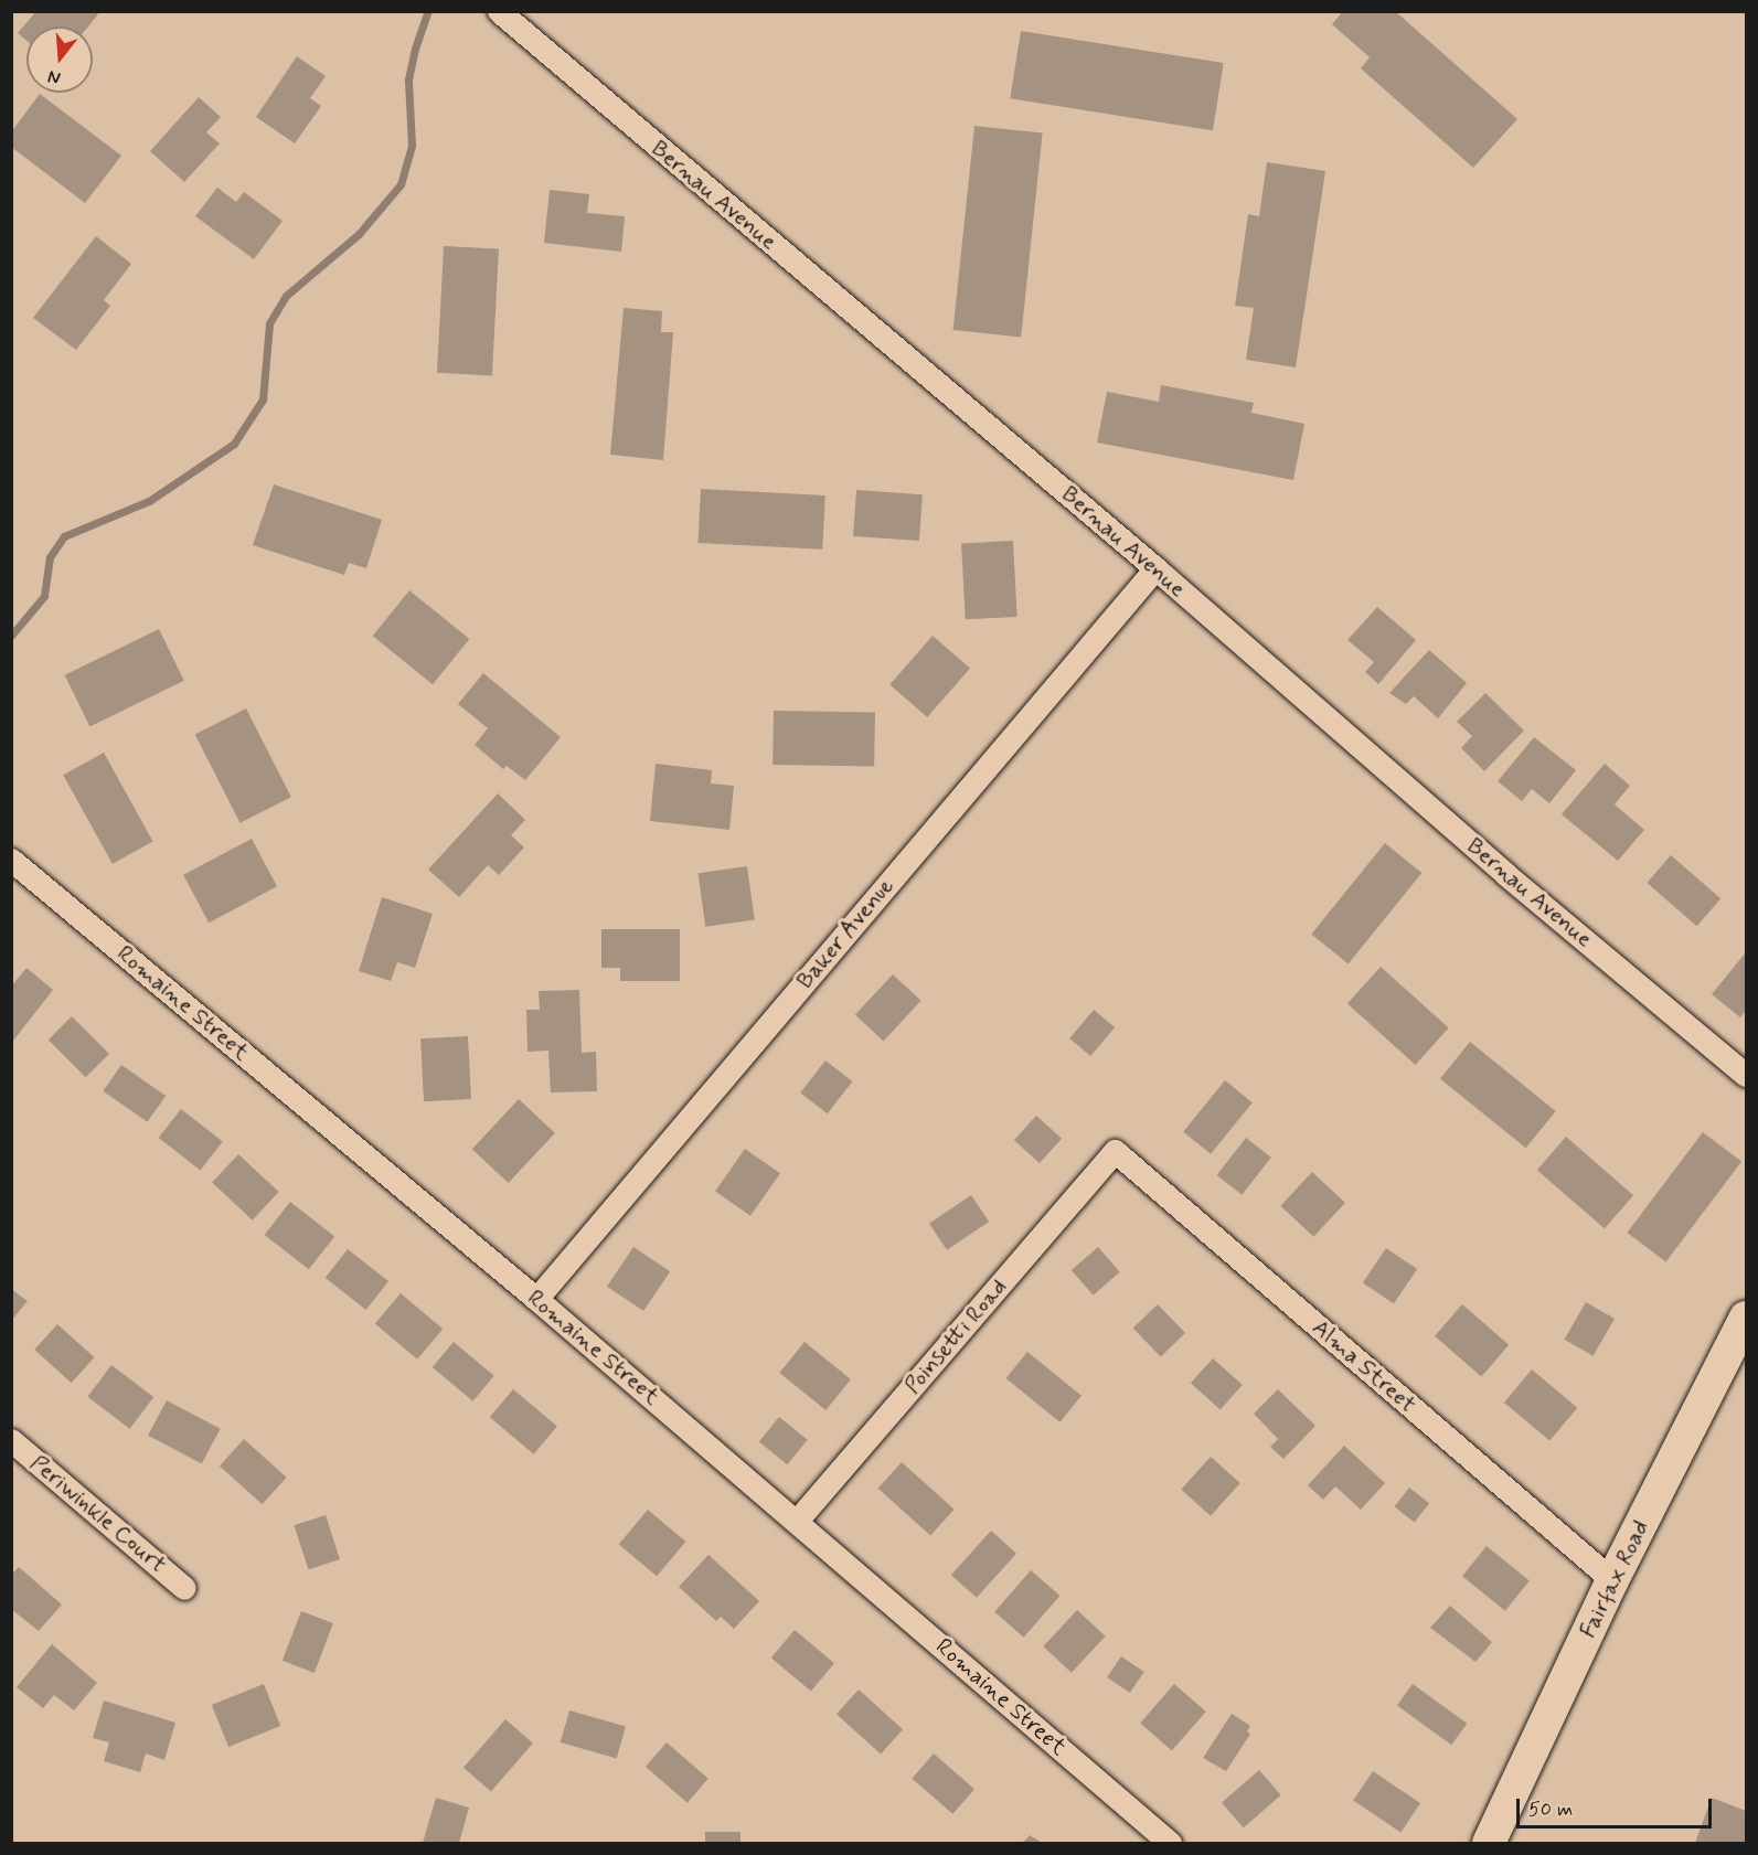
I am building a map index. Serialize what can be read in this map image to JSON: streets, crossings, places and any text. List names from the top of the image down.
{
  "streets": {
    "street": [
      "Bernau Avenue",
      "Baker Avenue",
      "Romaine Street",
      "Poinsetti Road",
      "Alma Street",
      "Periwinkle Court",
      "Fairfax Road"
    ]
  },
  "crossings": [
    ["Bernau Avenue", "Baker Avenue"],
    ["Baker Avenue", "Romaine Street"],
    ["Romaine Street", "Poinsetti Road"],
    ["Poinsetti Road", "Alma Street"],
    ["Alma Street", "Fairfax Road"]
  ],
  "scale_bar": "50 m",
  "north": "bottom"
}
